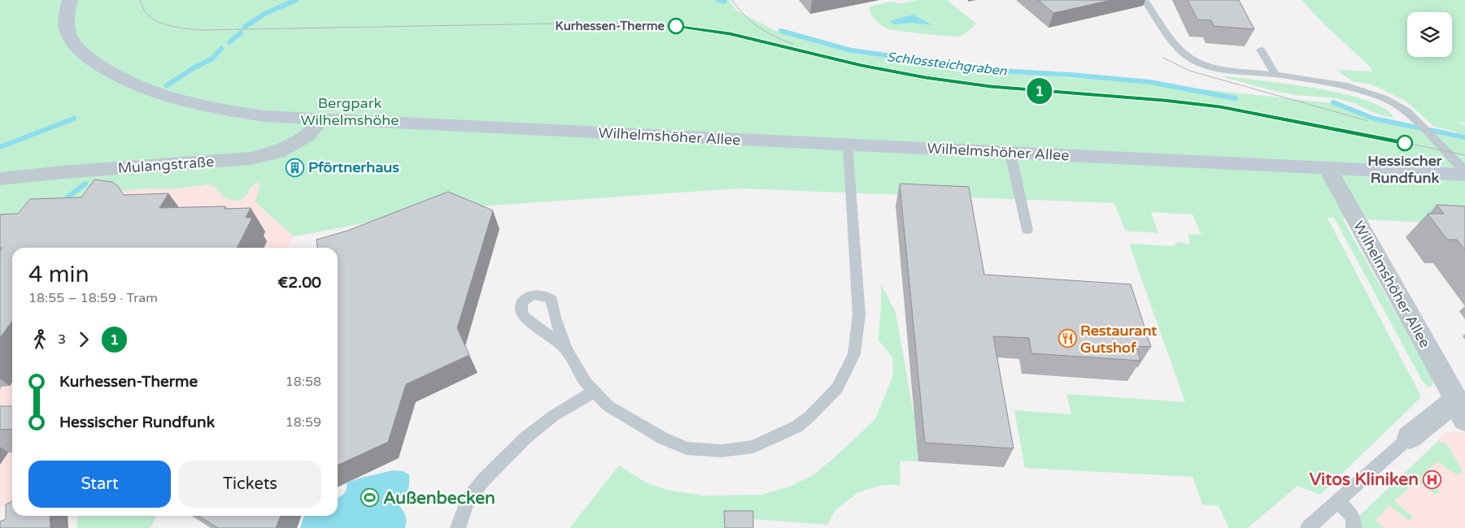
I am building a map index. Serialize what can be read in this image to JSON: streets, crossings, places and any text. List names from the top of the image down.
{
  "streets": {
    "main road": ["Wilhelmshöher Allee"],
    "street": ["Mulangstraße"]
  },
  "crossings": [
    ["Wilhelmshöher Allee", "Mulangstraße"]
  ],
  "water": ["Schlossteichgraben"],
  "parks": ["Bergpark Wilhelmshöhe"],
  "places": {
    "other": ["Kurhessen-Therme", "Hessischer Rundfunk"],
    "building": ["Pförtnerhaus"],
    "restaurant": ["Restaurant Gutshof"],
    "hospital": ["Vitos Kliniken"],
    "sports": ["Außenbecken"]
  },
  "lines": ["tram line 1"],
  "page": {
    "on_map": "1",
    "heading": ["4 min", "18:55 – 18:59 · Tram", "€2.00"],
    "legs": ["3", "1"],
    "list": [
      {
        "name": "Kurhessen-Therme",
        "value": "18:58"
      },
      {
        "name": "Hessischer Rundfunk",
        "value": "18:59"
      }
    ],
    "buttons": ["Start", "Tickets"]
  }
}
